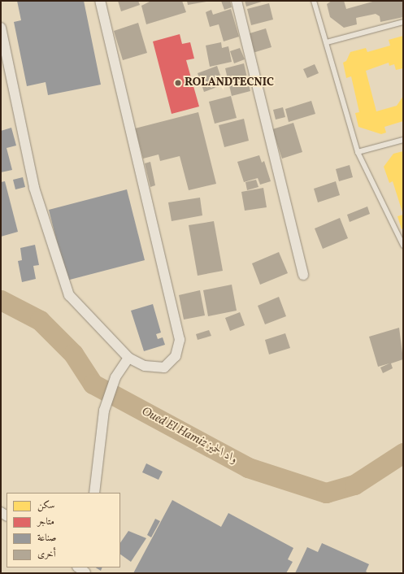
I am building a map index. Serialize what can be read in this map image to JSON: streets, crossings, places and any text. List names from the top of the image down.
{
  "water": ["Oued El Hamiz واد الحميز"],
  "places": ["ROLANDTECNIC"],
  "legend": [
    "سكن",
    "متاجر",
    "صناعة",
    "أخرى"
  ]
}
